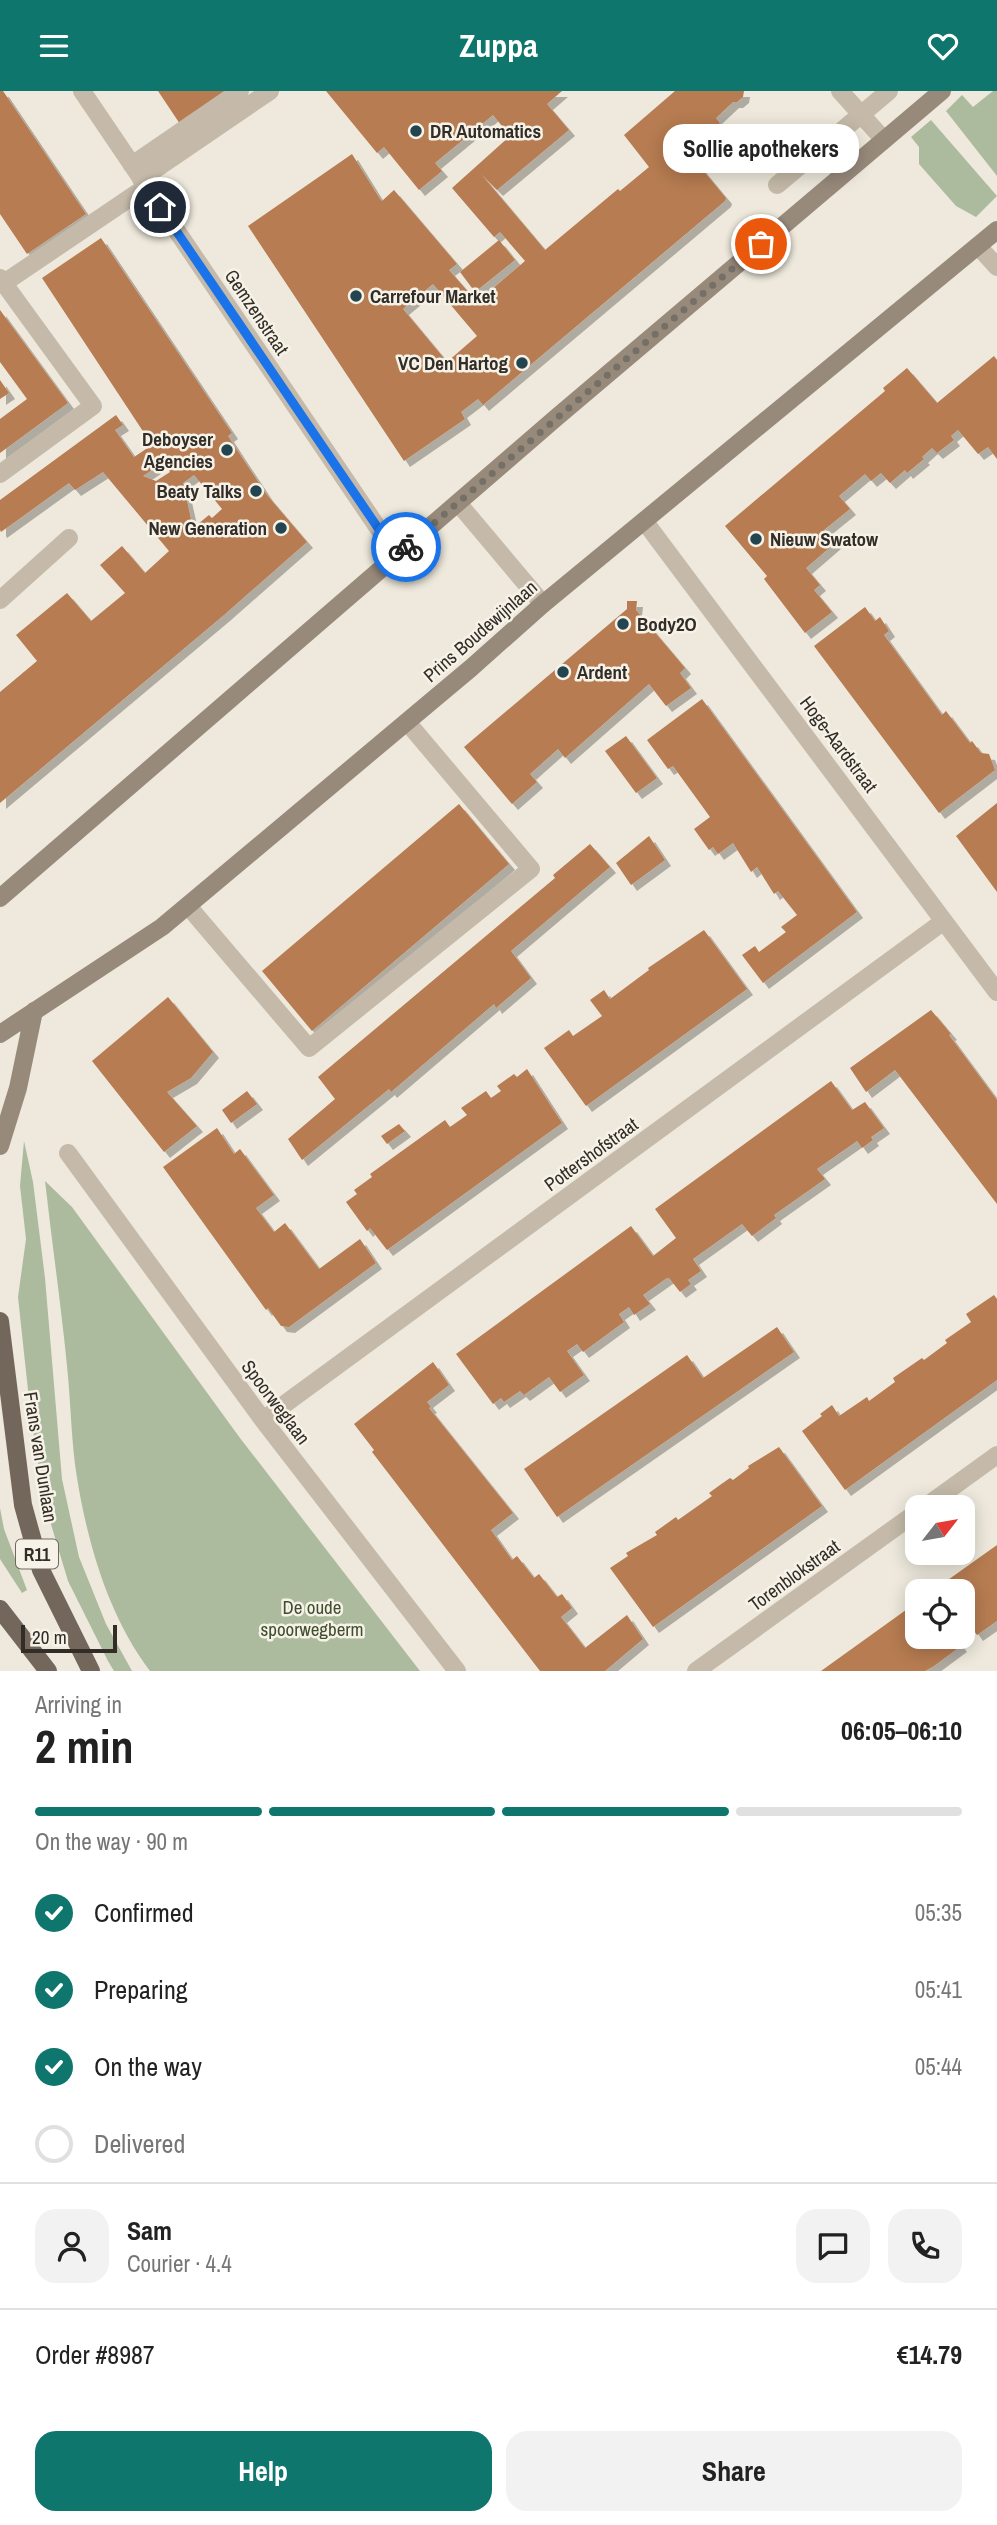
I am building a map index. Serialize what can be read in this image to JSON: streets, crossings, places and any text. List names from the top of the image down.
{
  "streets": {
    "main road": ["Prins Boudewijnlaan", "Frans van Dunlaan", "R11"],
    "street": [
      "Gemzenstraat",
      "Hoge-Aardstraat",
      "Pottershofstraat",
      "Spoorweglaan",
      "Torenblokstraat"
    ]
  },
  "crossings": [
    ["Prins Boudewijnlaan", "Hoge-Aardstraat"],
    ["Hoge-Aardstraat", "Pottershofstraat"],
    ["Pottershofstraat", "Spoorweglaan"]
  ],
  "parks": ["De oude spoorwegberm"],
  "places": [
    "DR Automatics",
    "Sollie apothekers",
    "Carrefour Market",
    "VC Den Hartog",
    "Deboyser Agencies",
    "Beaty Talks",
    "New Generation",
    "Nieuw Swatow",
    "Body2O",
    "Ardent"
  ],
  "scale_bar": "20 m",
  "north": "top right",
  "page": {
    "header": "Zuppa",
    "bubble": "Sollie apothekers",
    "scale": "20 m",
    "heading": ["2 min", "Arriving in", "06:05–06:10"],
    "panel": [
      "Sam",
      "Courier · 4.4",
      "Order #8987",
      "€14.79"
    ],
    "bar": "On the way · 90 m",
    "list": [
      ["Confirmed", "05:35"],
      ["Preparing", "05:41"],
      ["On the way", "05:44"],
      "Delivered"
    ],
    "buttons": ["Help", "Share"]
  }
}
